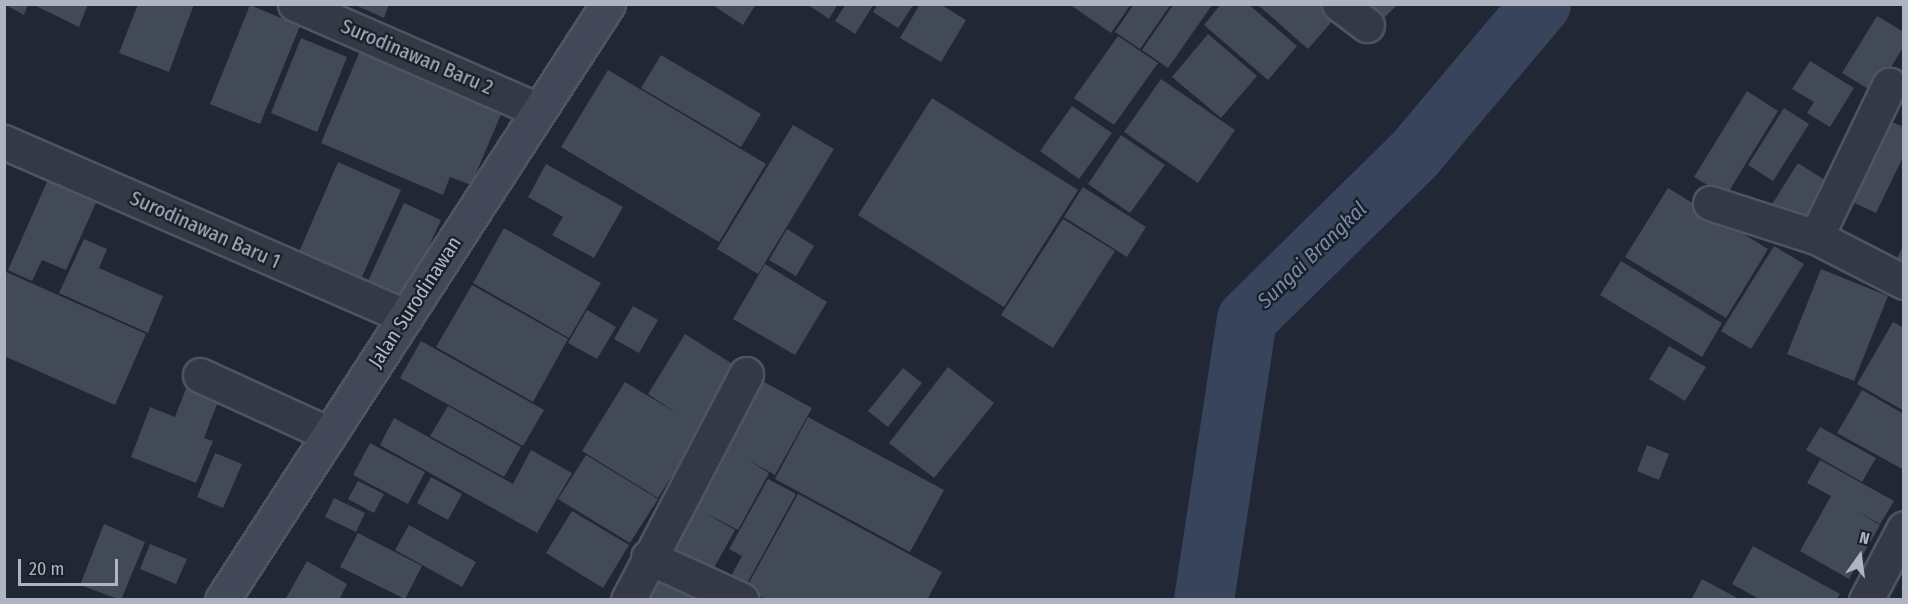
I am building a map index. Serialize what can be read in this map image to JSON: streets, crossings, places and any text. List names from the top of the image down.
{
  "streets": {
    "main road": ["Jalan Surodinawan"],
    "street": ["Surodinawan Baru 2", "Surodinawan Baru 1"]
  },
  "crossings": [
    ["Surodinawan Baru 2", "Jalan Surodinawan"],
    ["Surodinawan Baru 1", "Jalan Surodinawan"]
  ],
  "water": ["Sungai Brangkal"],
  "scale_bar": "20 m",
  "north": "top"
}
